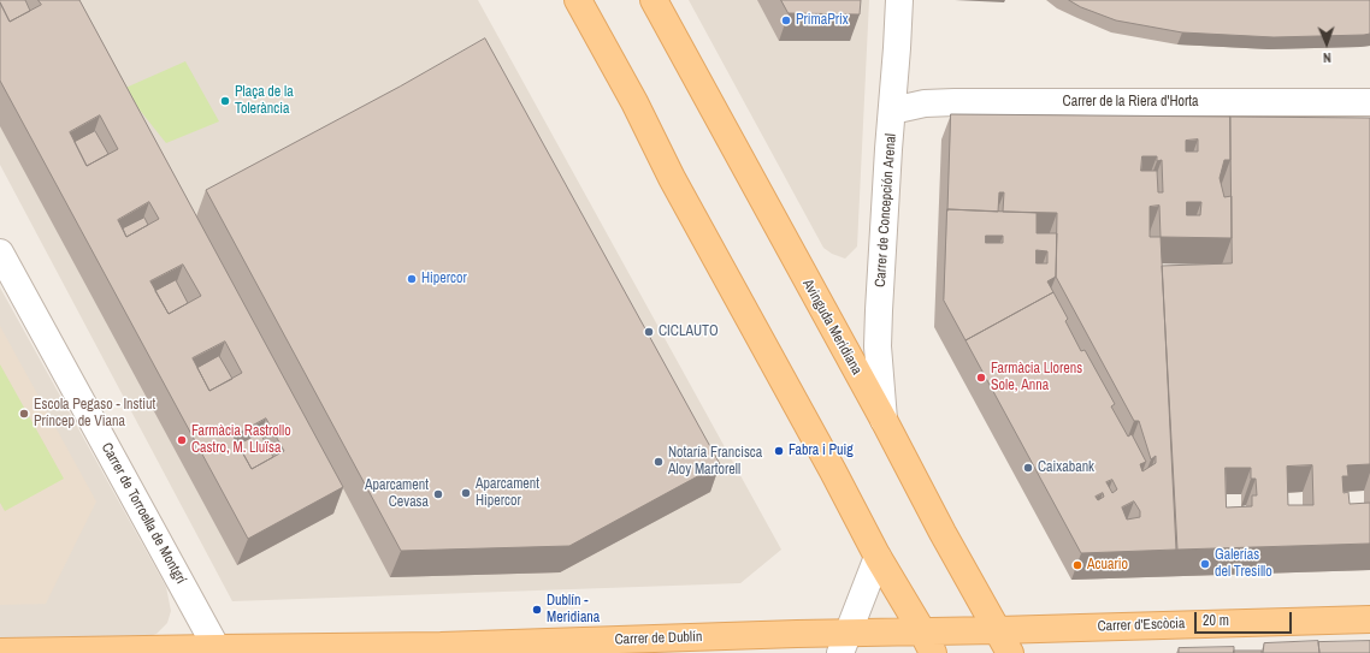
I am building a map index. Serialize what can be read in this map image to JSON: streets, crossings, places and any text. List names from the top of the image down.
{
  "streets": {
    "main road": ["Avinguda Meridiana", "Carrer d'Escòcia", "Carrer de Dublín"],
    "street": ["Carrer de la Riera d'Horta", "Carrer de Concepción Arenal", "Carrer de Torroella de Montgrí"]
  },
  "crossings": [
    ["Carrer de la Riera d'Horta", "Carrer de Concepción Arenal"],
    ["Carrer de Concepción Arenal", "Avinguda Meridiana"],
    ["Avinguda Meridiana", "Carrer d'Escòcia"],
    ["Avinguda Meridiana", "Carrer de Dublín"],
    ["Carrer de Torroella de Montgrí", "Carrer de Dublín"],
    ["Carrer d'Escòcia", "Carrer de Dublín"]
  ],
  "places": [
    "PrimaPrix",
    "Plaça de la Tolerància",
    "Hipercor",
    "CICLAUTO",
    "Farmàcia Llorens Sole, Anna",
    "Escola Pegaso - Instiut Príncep de Viana",
    "Farmàcia Rastrollo Castro, M. Lluïsa",
    "Fabra i Puig",
    "Notaría Francisca Aloy Martorell",
    "Caixabank",
    "Aparcament Hipercor",
    "Aparcament Cevasa",
    "Galerías del Tresillo",
    "Acuario",
    "Dublín - Meridiana"
  ],
  "scale_bar": "20 m",
  "north": "bottom"
}
